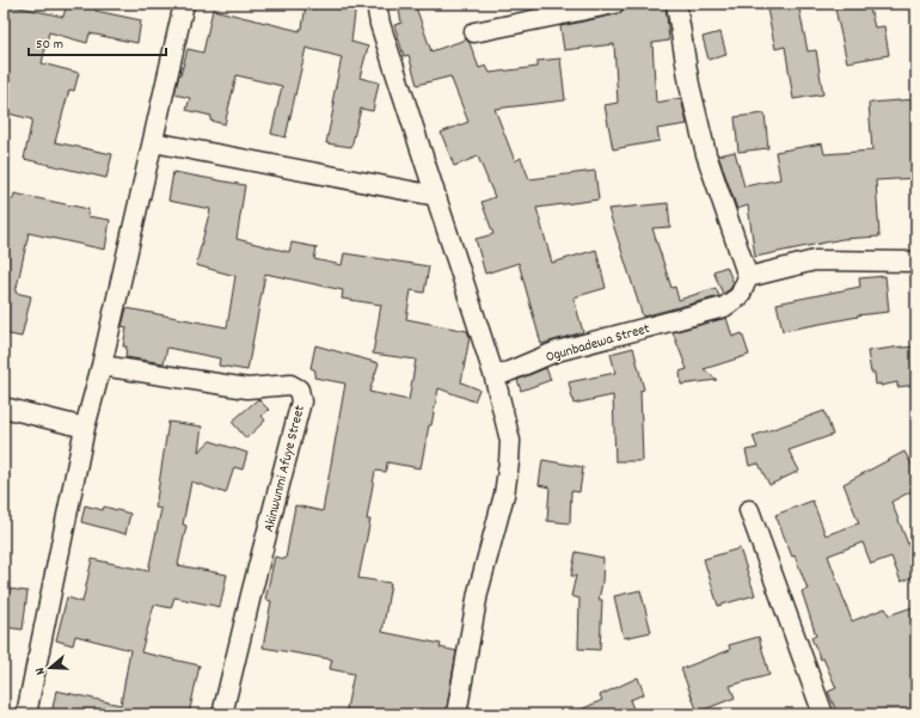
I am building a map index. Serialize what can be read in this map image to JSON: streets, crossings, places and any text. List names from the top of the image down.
{
  "streets": {
    "street": ["Ogunbadewa Street", "Akinwunmi Afuye Street"]
  },
  "scale_bar": "50 m",
  "north": "left"
}
